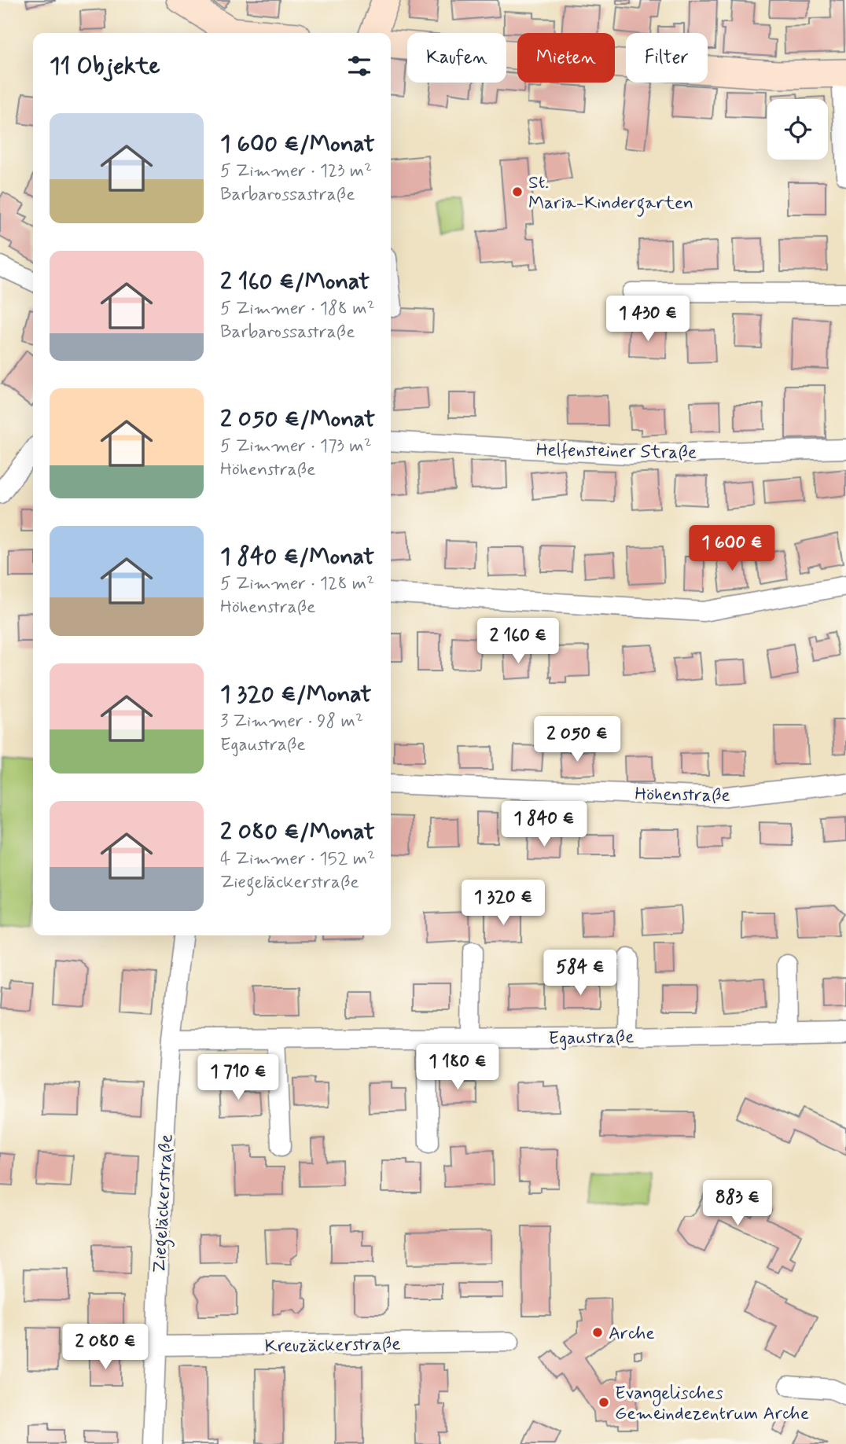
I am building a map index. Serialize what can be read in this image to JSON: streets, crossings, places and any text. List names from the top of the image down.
{
  "streets": {
    "street": [
      "Helfensteiner Straße",
      "Höhenstraße",
      "Egaustraße",
      "Ziegeläckerstraße",
      "Kreuzäckerstraße"
    ]
  },
  "crossings": [
    ["Egaustraße", "Ziegeläckerstraße"],
    ["Ziegeläckerstraße", "Kreuzäckerstraße"]
  ],
  "places": ["St. Maria-Kindergarten", "Arche", "Evangelisches Gemeindezentrum Arche"],
  "page": {
    "chip": ["Kaufen", "Mieten", "Filter"],
    "heading": "11 Objekte",
    "list": [
      {
        "name": "1 600 €/Monat",
        "note": "5 Zimmer · 123 m² · Barbarossastraße"
      },
      {
        "name": "2 160 €/Monat",
        "note": "5 Zimmer · 188 m² · Barbarossastraße"
      },
      {
        "name": "2 050 €/Monat",
        "note": "5 Zimmer · 173 m² · Höhenstraße"
      },
      {
        "name": "1 840 €/Monat",
        "note": "5 Zimmer · 128 m² · Höhenstraße"
      },
      {
        "name": "1 320 €/Monat",
        "note": "3 Zimmer · 98 m² · Egaustraße"
      },
      {
        "name": "2 080 €/Monat",
        "note": "4 Zimmer · 152 m² · Ziegeläckerstraße"
      }
    ],
    "price": [
      "1 430 €",
      "1 600 €",
      "2 160 €",
      "2 050 €",
      "1 840 €",
      "1 320 €",
      "584 €",
      "1 180 €",
      "1 710 €",
      "883 €",
      "2 080 €"
    ]
  }
}
